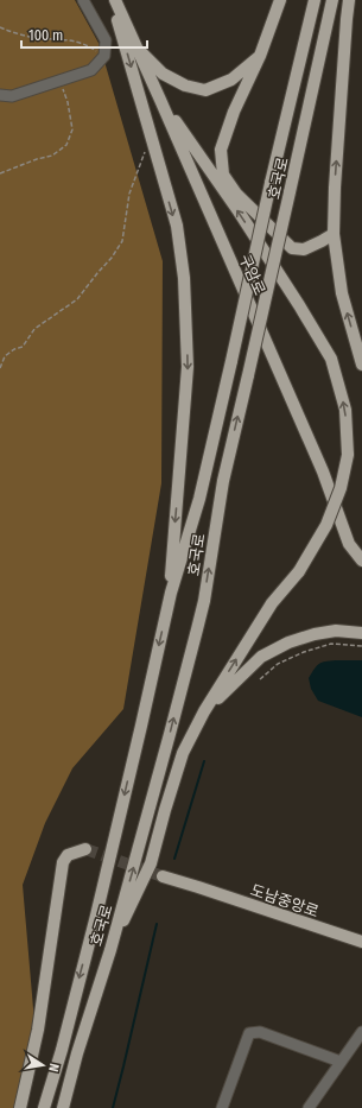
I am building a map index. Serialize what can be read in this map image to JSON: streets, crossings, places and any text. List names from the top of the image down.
{
  "streets": {
    "main road": ["호국로", "구암로", "도남중앙로"]
  },
  "scale_bar": "100 m",
  "north": "right"
}
